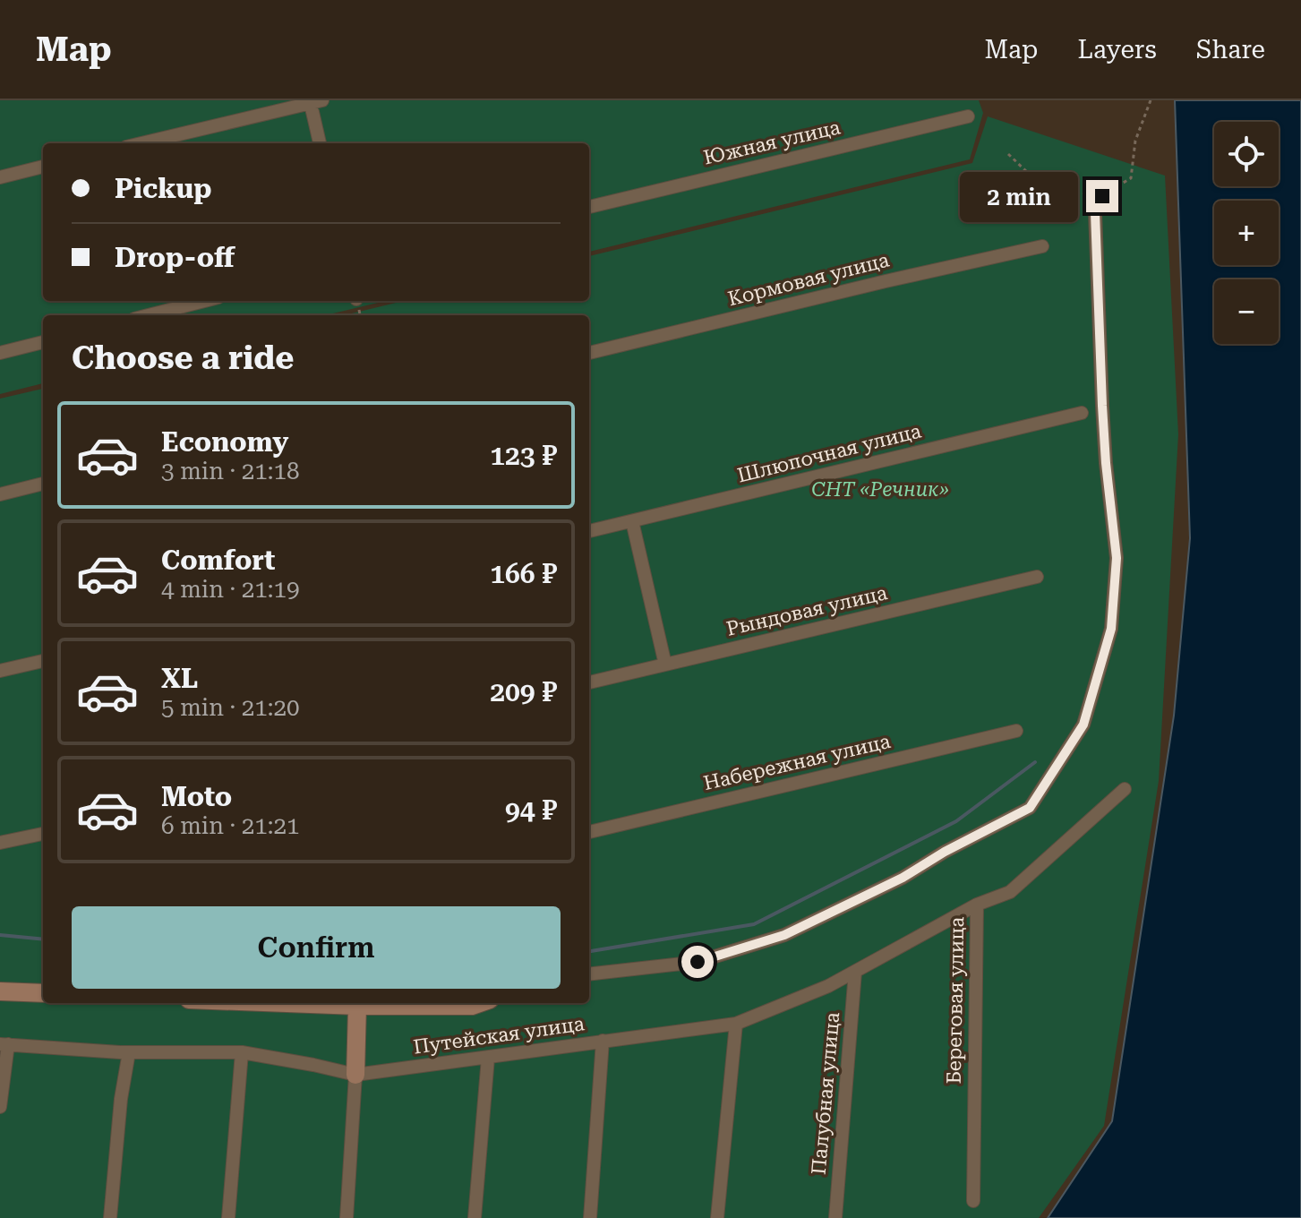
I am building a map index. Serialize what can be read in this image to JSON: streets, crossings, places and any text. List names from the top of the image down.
{
  "streets": {
    "street": [
      "Южная улица",
      "Кормовая улица",
      "Шлюпочная улица",
      "Рындовая улица",
      "Набережная улица",
      "Береговая улица",
      "Путейская улица",
      "Палубная улица"
    ]
  },
  "crossings": [
    ["Береговая улица", "Путейская улица"],
    ["Путейская улица", "Палубная улица"]
  ],
  "parks": ["СНТ «Речник»"],
  "page": {
    "header": "Map",
    "nav": ["Map", "Layers", "Share"],
    "map_buttons": ["+", "−"],
    "banner": ["Pickup", "Drop-off"],
    "bubble": "2 min",
    "heading": "Choose a ride",
    "list": [
      {
        "name": "Economy",
        "note": "3 min · 21:18",
        "value": "123 ₽"
      },
      {
        "name": "Comfort",
        "note": "4 min · 21:19",
        "value": "166 ₽"
      },
      {
        "name": "XL",
        "note": "5 min · 21:20",
        "value": "209 ₽"
      },
      {
        "name": "Moto",
        "note": "6 min · 21:21",
        "value": "94 ₽"
      }
    ],
    "buttons": "Confirm"
  }
}
